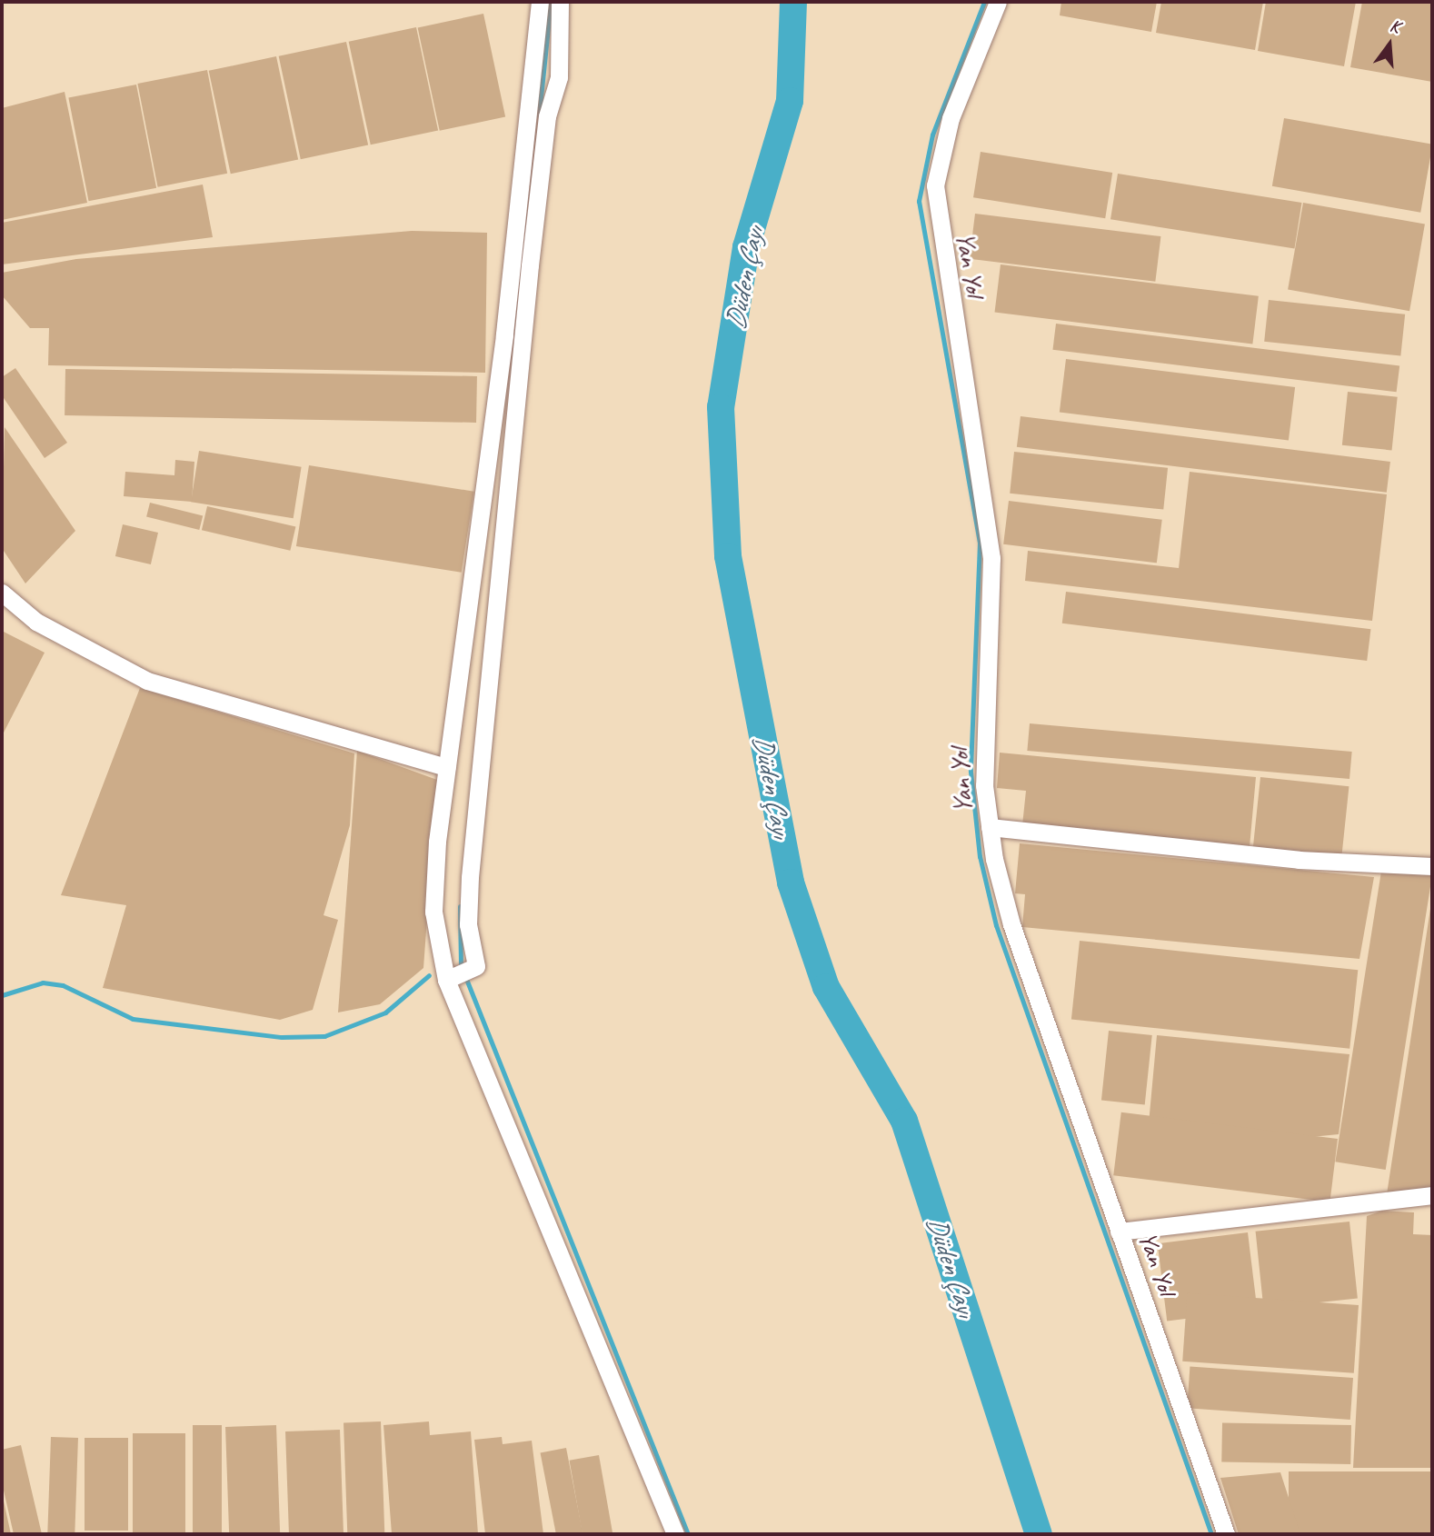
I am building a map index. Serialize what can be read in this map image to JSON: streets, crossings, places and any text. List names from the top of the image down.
{
  "streets": {
    "street": ["Yan Yol"]
  },
  "water": ["Düden Çayı"],
  "north": "top"
}
